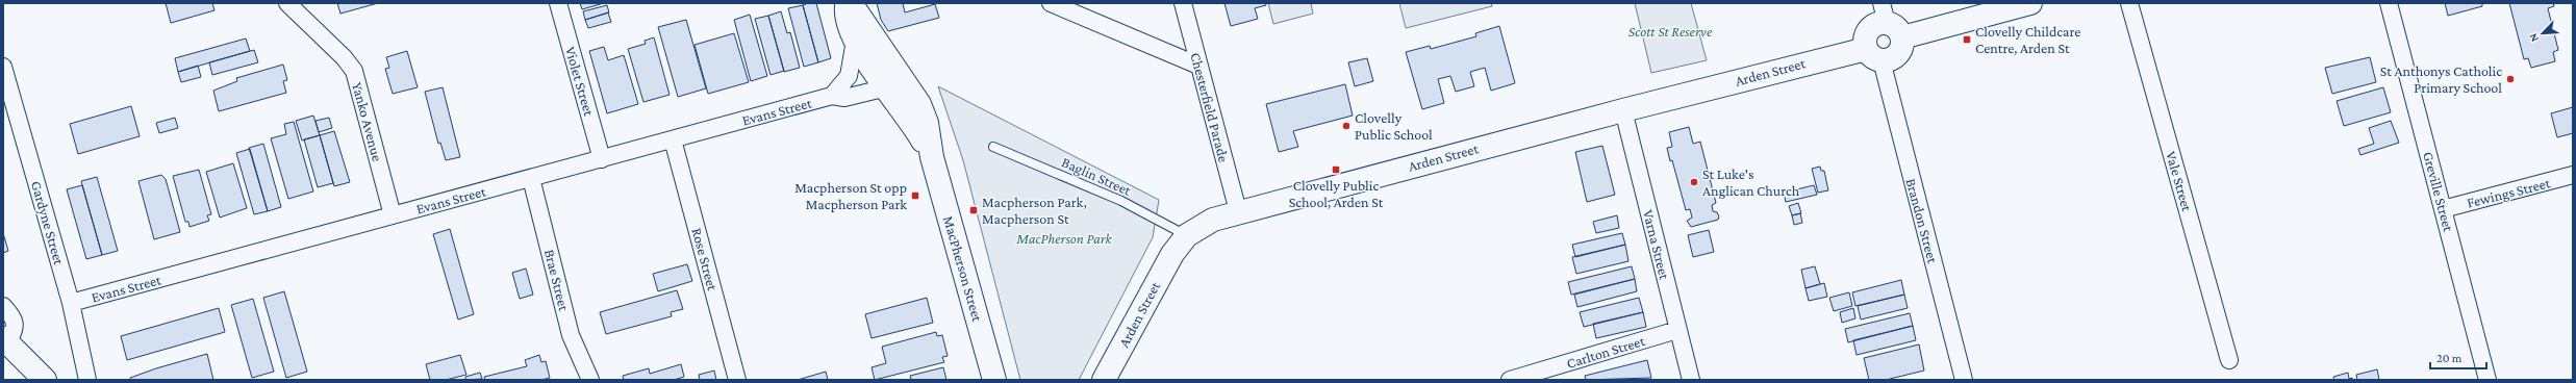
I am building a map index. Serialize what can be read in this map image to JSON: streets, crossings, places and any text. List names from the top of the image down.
{
  "streets": {
    "main road": ["Arden Street", "MacPherson Street"],
    "street": [
      "Violet Street",
      "Chesterfield Parade",
      "Evans Street",
      "Yanko Avenue",
      "Vale Street",
      "Greville Street",
      "Fewings Street",
      "Brandon Street",
      "Gardyne Street",
      "Varna Street",
      "Rose Street",
      "Brae Street",
      "Carlton Street"
    ],
    "lane": ["Baglin Street"]
  },
  "crossings": [
    ["Arden Street", "Chesterfield Parade"],
    ["Arden Street", "Baglin Street"],
    ["Arden Street", "Brandon Street"],
    ["Arden Street", "Varna Street"],
    ["Violet Street", "Evans Street"],
    ["Evans Street", "Yanko Avenue"],
    ["Evans Street", "Gardyne Street"],
    ["Evans Street", "Rose Street"],
    ["Evans Street", "MacPherson Street"],
    ["Evans Street", "Brae Street"],
    ["Greville Street", "Fewings Street"],
    ["Varna Street", "Carlton Street"]
  ],
  "parks": ["Scott St Reserve", "MacPherson Park"],
  "places": {
    "transit": [
      "Clovelly Childcare Centre, Arden St",
      "Clovelly Public School, Arden St",
      "Macpherson St opp Macpherson Park",
      "Macpherson Park, Macpherson St"
    ],
    "other": ["St Anthonys Catholic Primary School", "Clovelly Public School", "St Luke's Anglican Church"]
  },
  "scale_bar": "20 m",
  "north": "bottom left"
}
